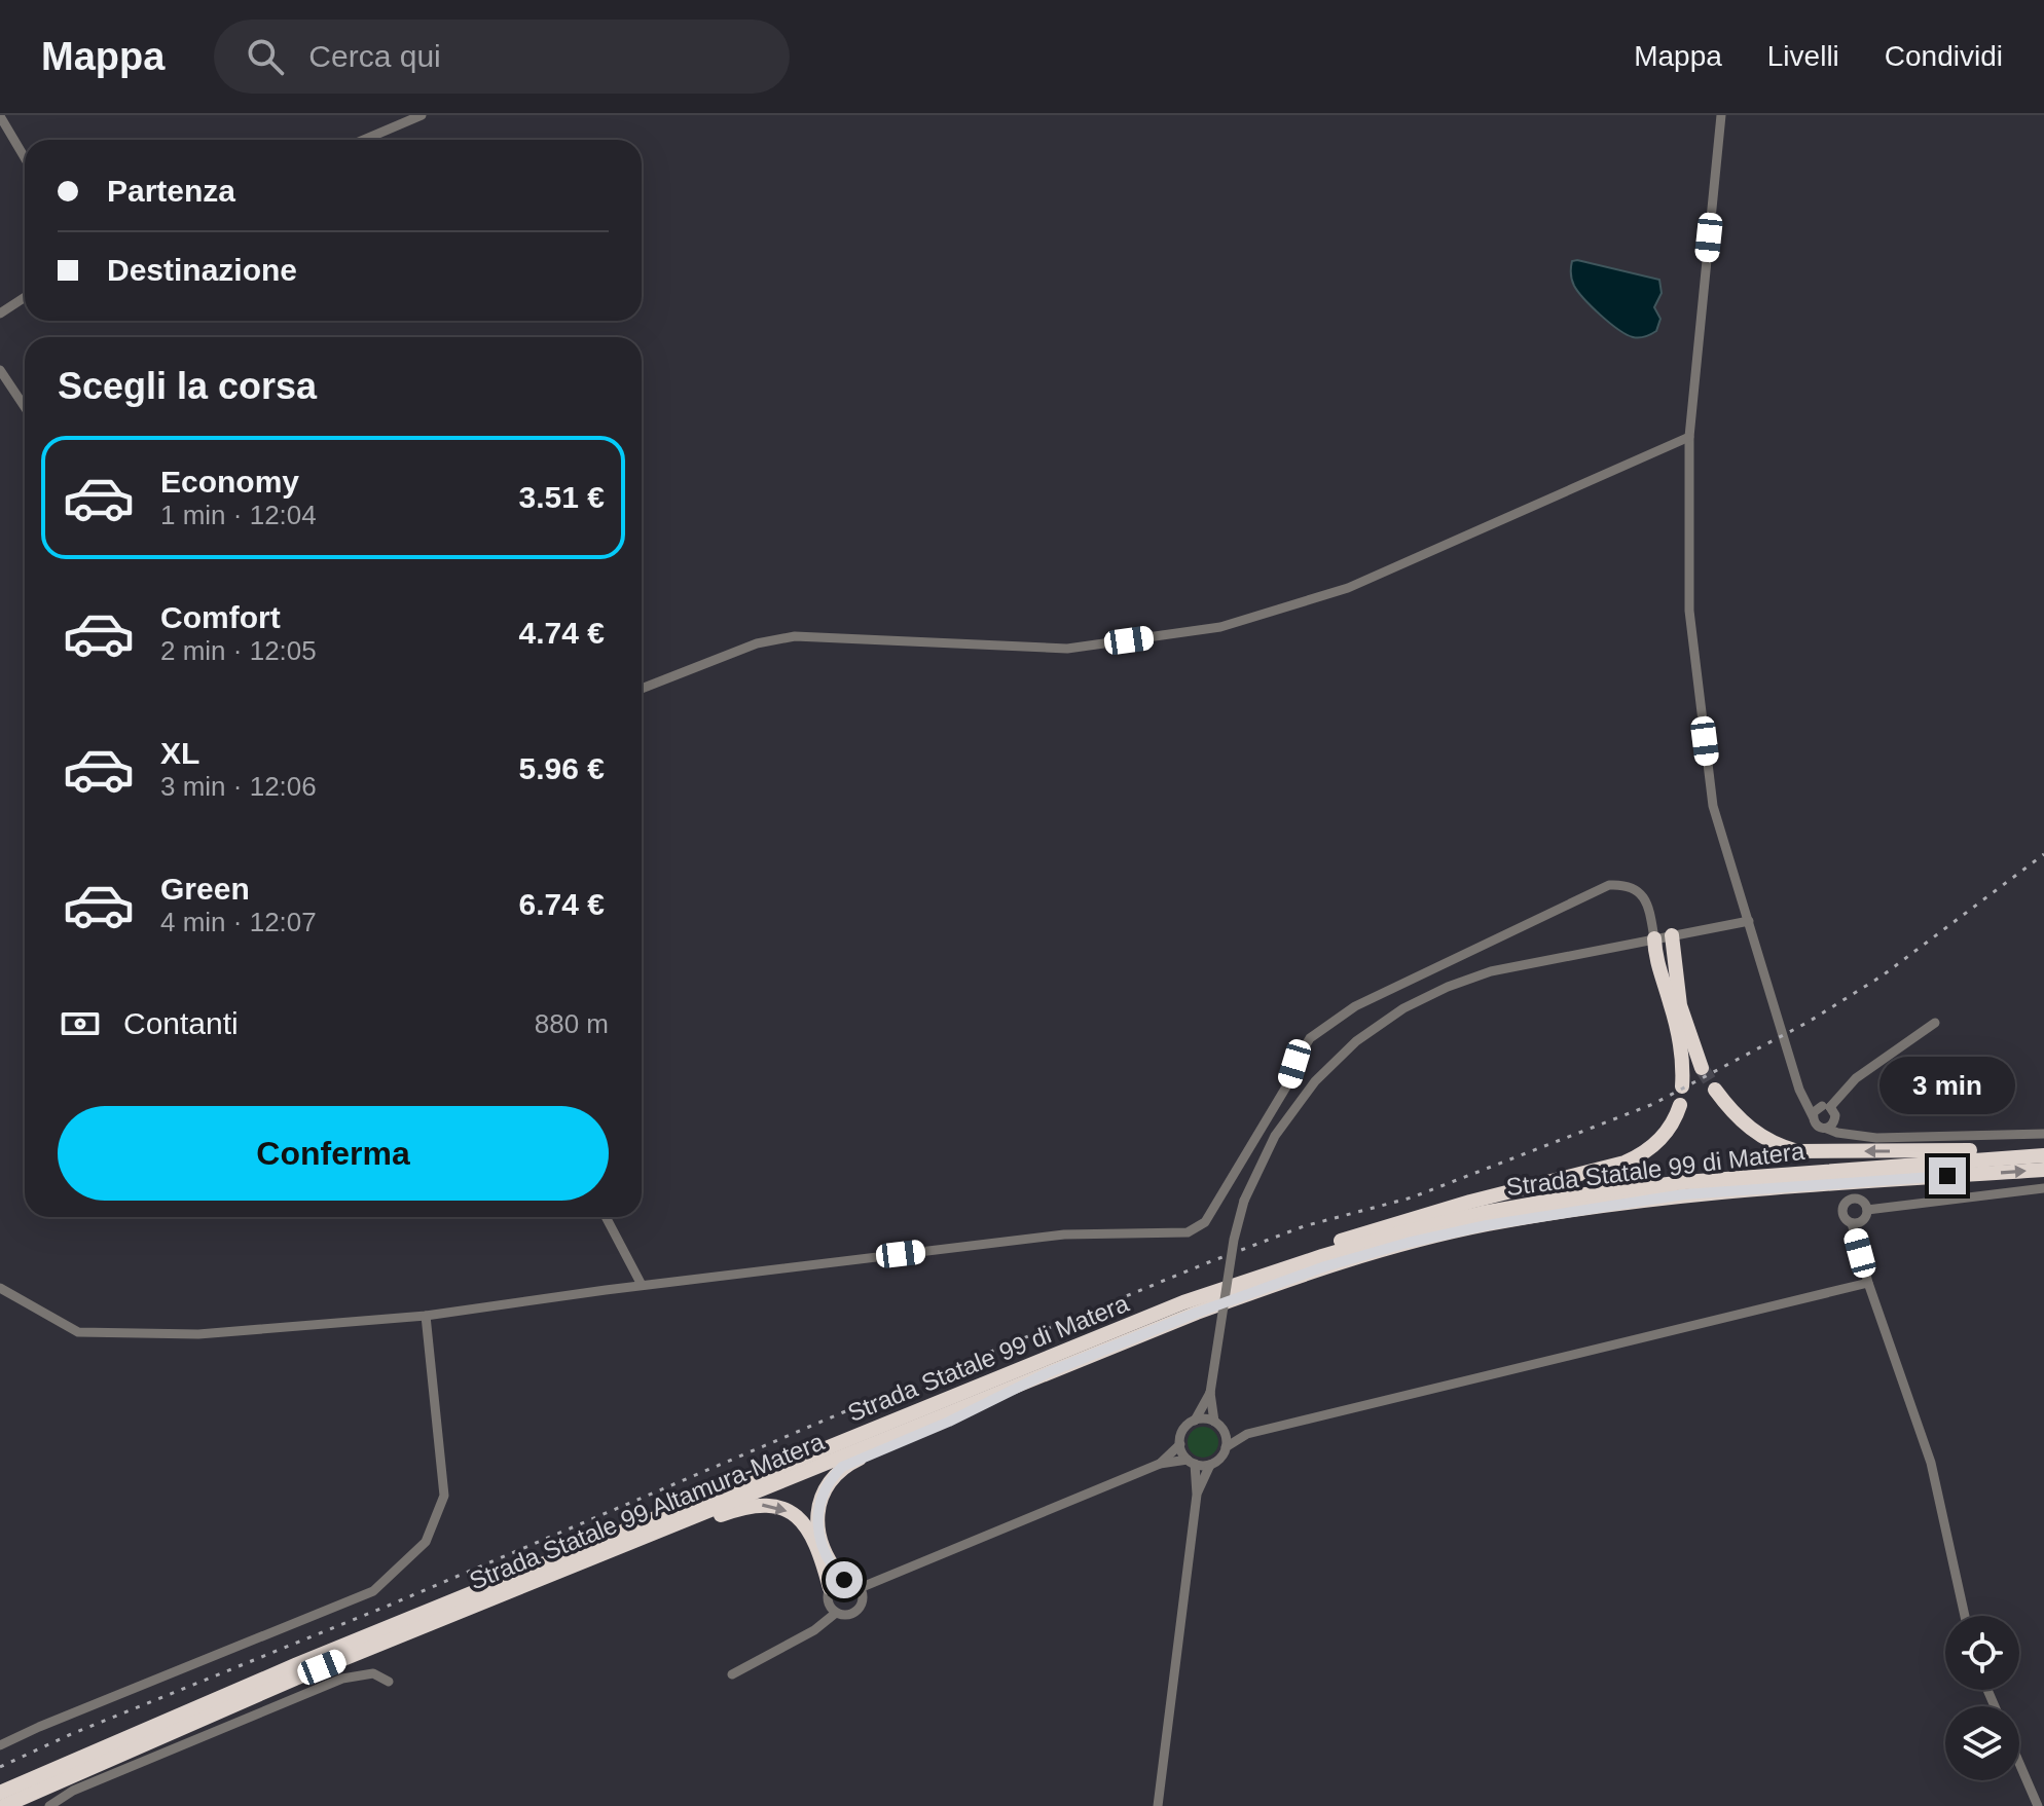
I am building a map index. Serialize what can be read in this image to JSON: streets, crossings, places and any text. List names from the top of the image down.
{
  "streets": {
    "highway": ["Strada Statale 99 di Matera", "Strada Statale 99 Altamura-Matera"]
  },
  "page": {
    "header": "Mappa",
    "search": "Cerca qui",
    "nav": ["Mappa", "Livelli", "Condividi"],
    "banner": ["Partenza", "Destinazione"],
    "heading": "Scegli la corsa",
    "list": [
      {
        "name": "Economy",
        "note": "1 min · 12:04",
        "value": "3.51 €"
      },
      {
        "name": "Comfort",
        "note": "2 min · 12:05",
        "value": "4.74 €"
      },
      {
        "name": "XL",
        "note": "3 min · 12:06",
        "value": "5.96 €"
      },
      {
        "name": "Green",
        "note": "4 min · 12:07",
        "value": "6.74 €"
      }
    ],
    "pay": ["Contanti", "880 m"],
    "bubble": "3 min",
    "buttons": "Conferma"
  }
}
